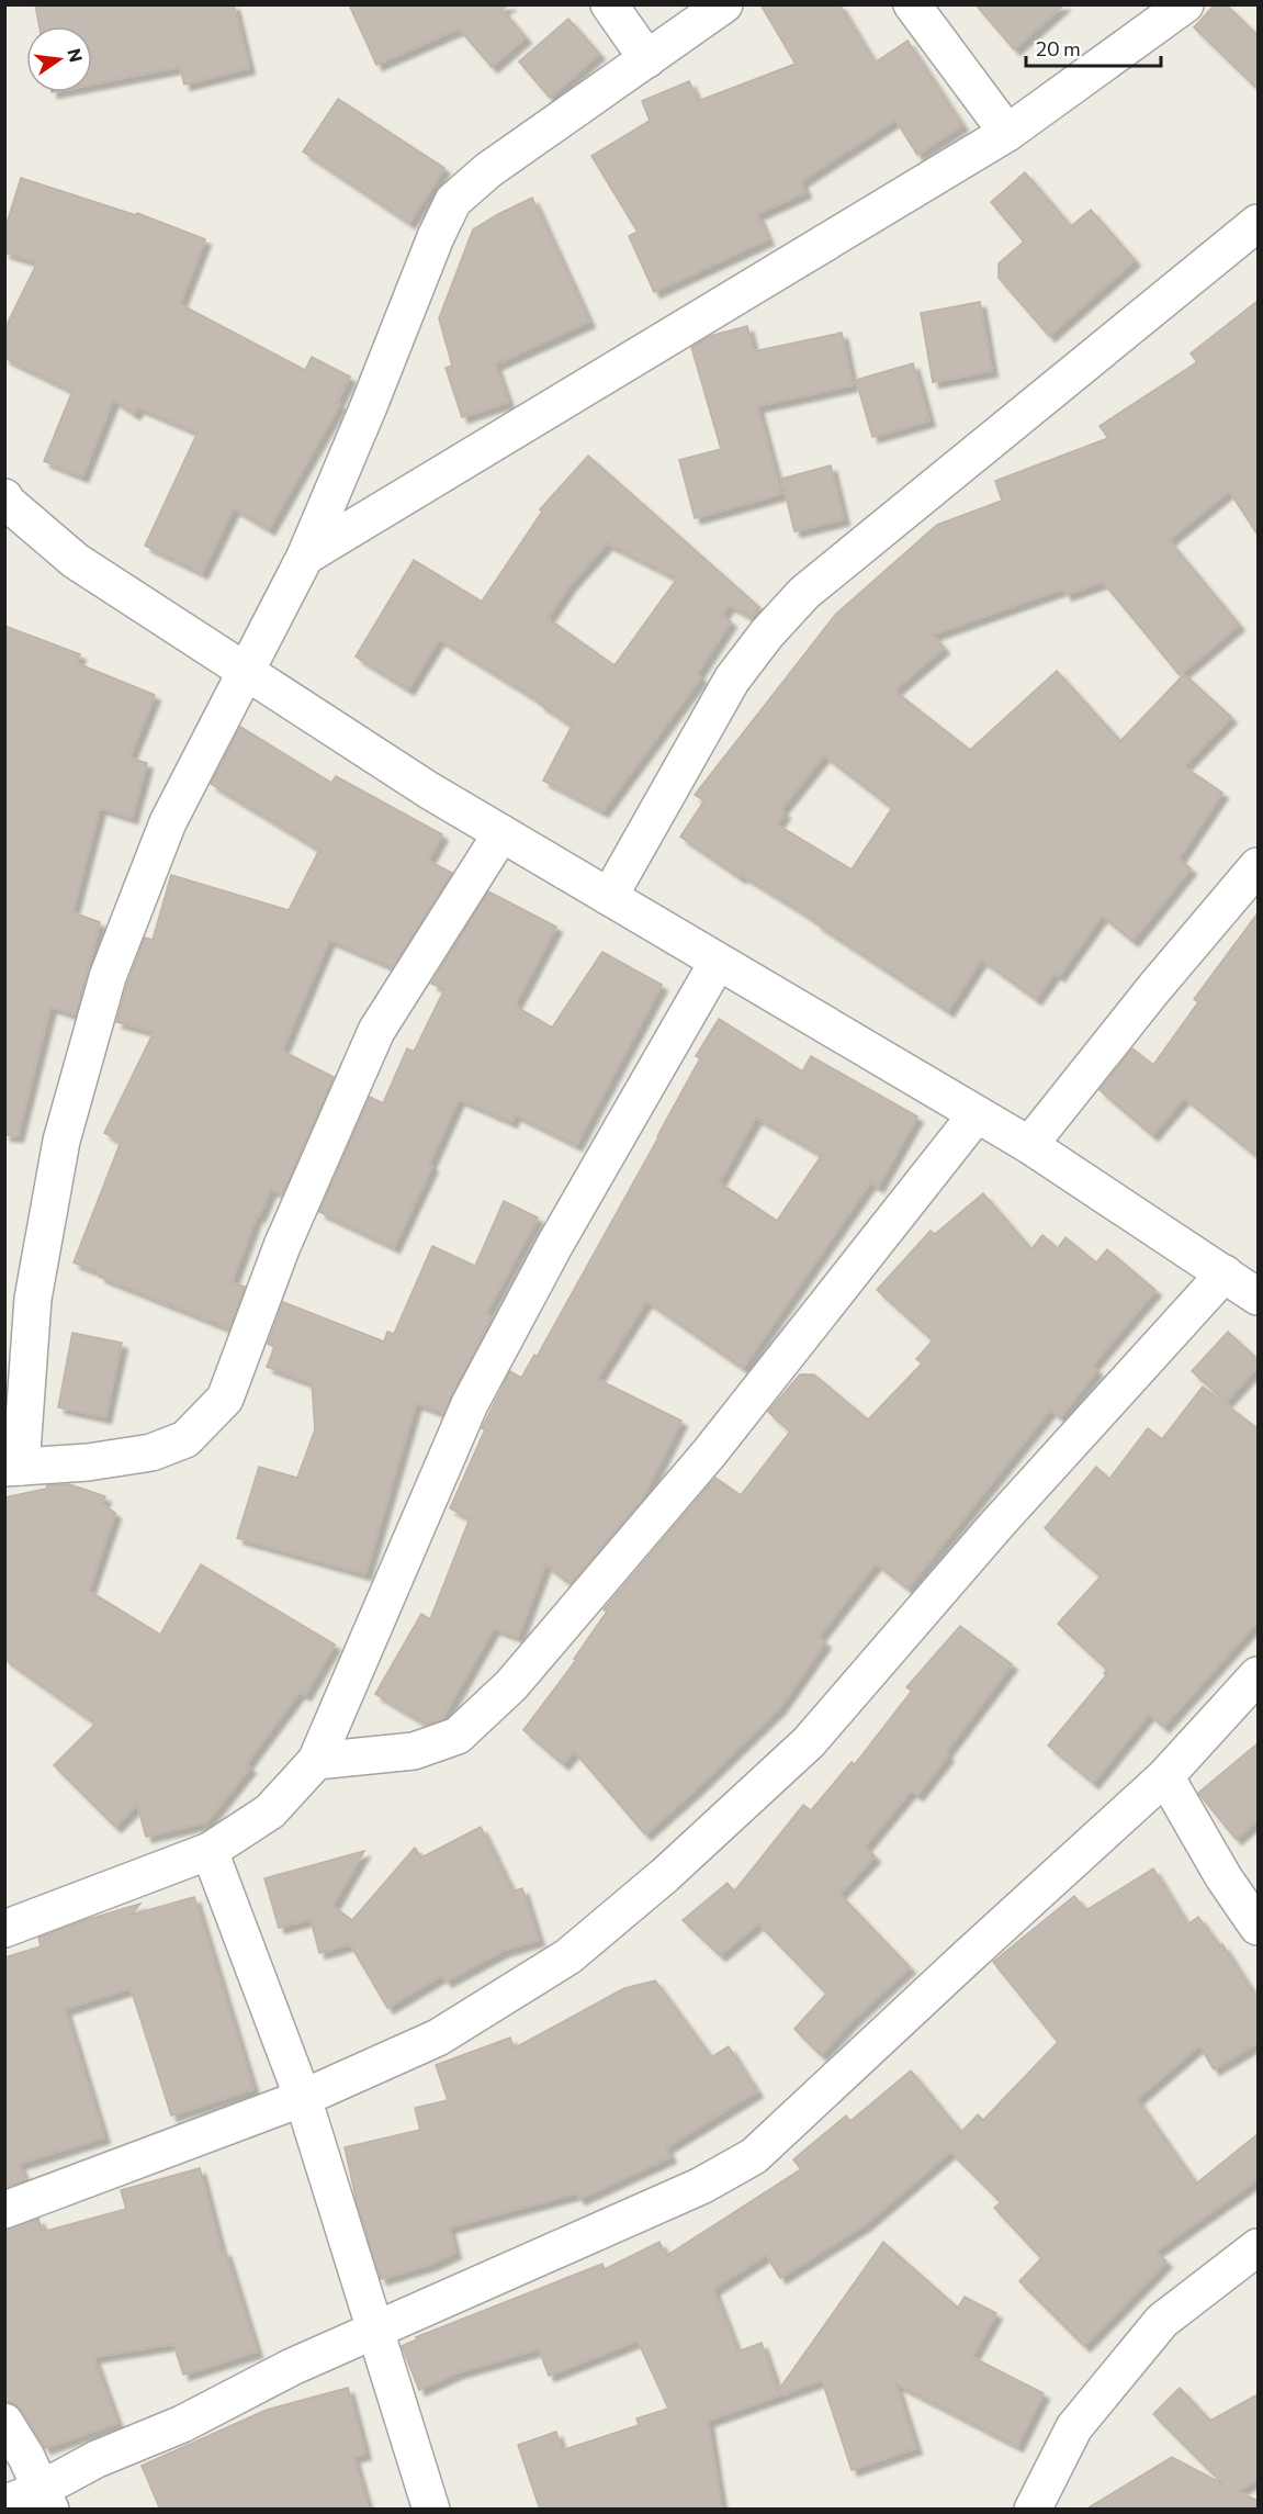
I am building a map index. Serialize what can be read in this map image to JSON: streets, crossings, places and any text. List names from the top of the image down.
{
  "scale_bar": "20 m",
  "north": "right"
}
